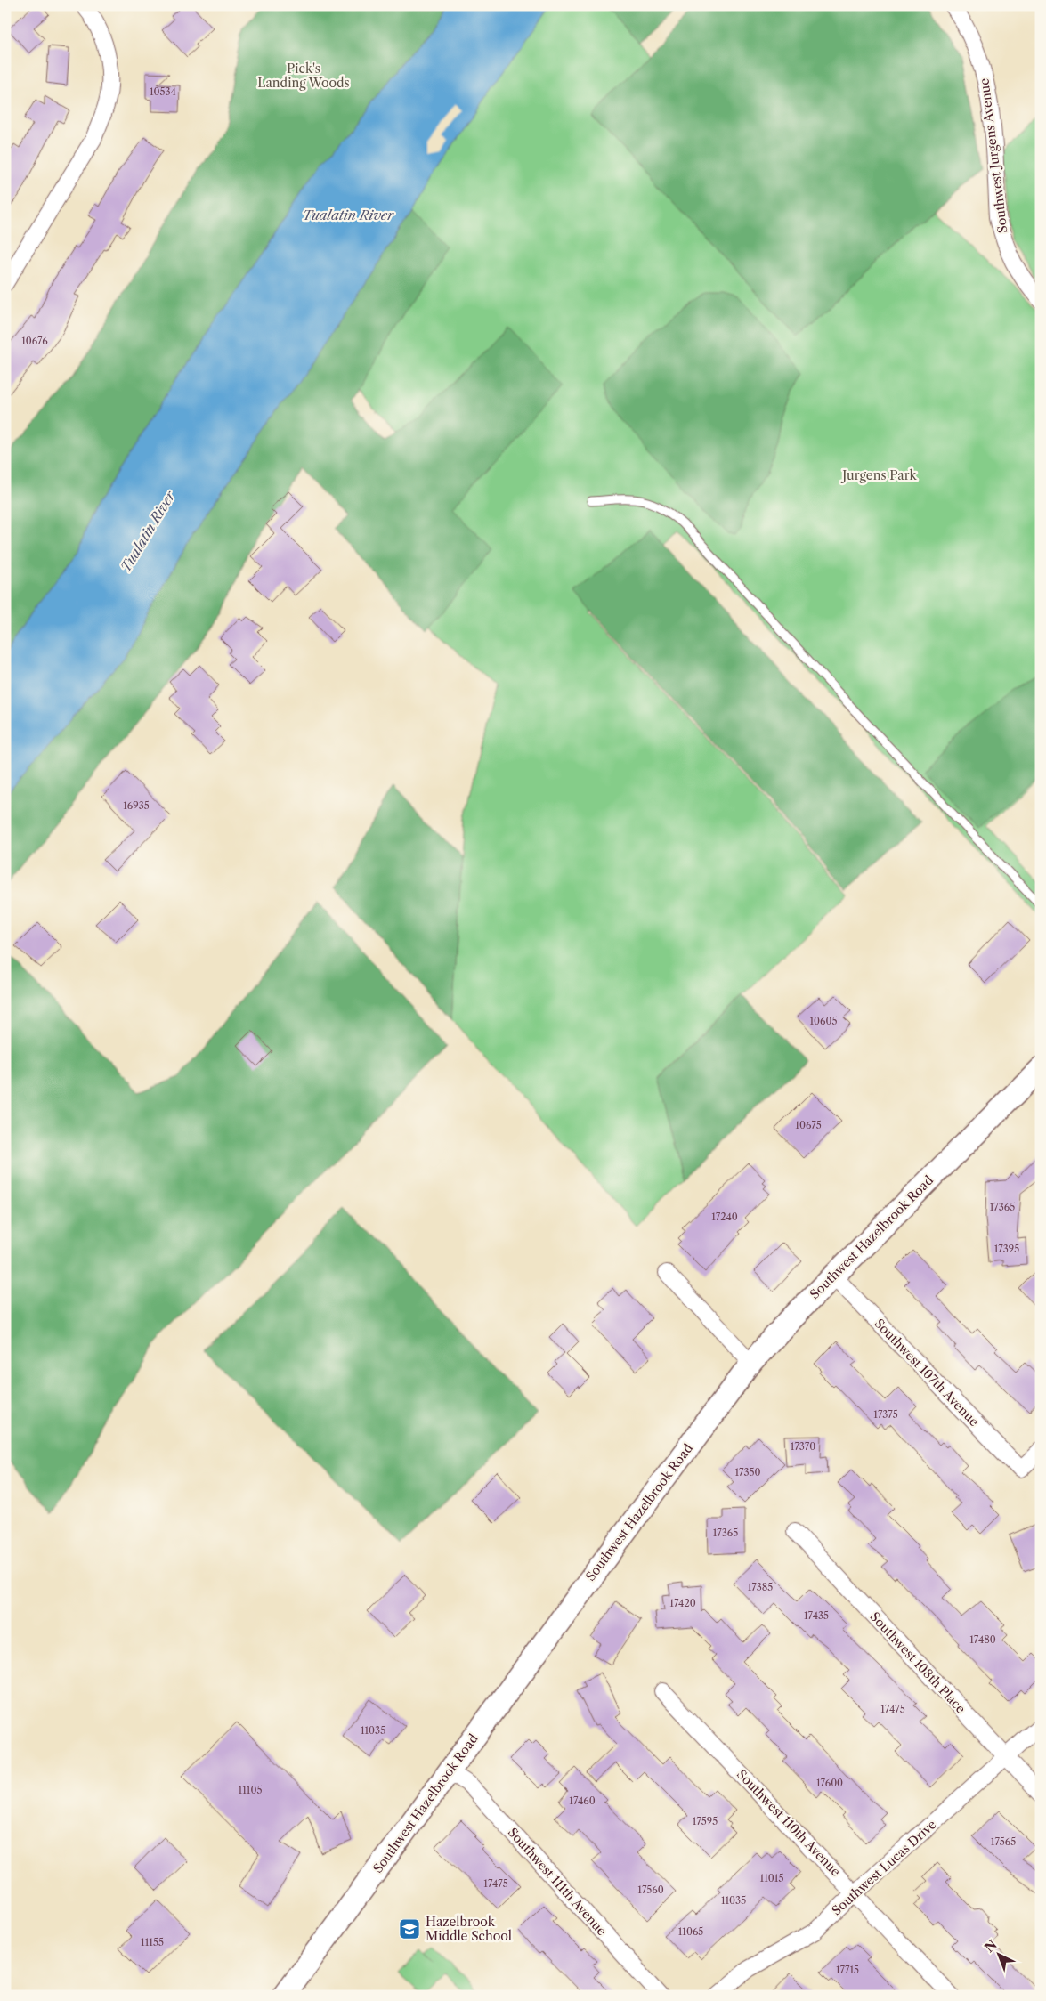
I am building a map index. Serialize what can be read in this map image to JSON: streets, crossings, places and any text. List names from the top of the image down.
{
  "streets": {
    "street": [
      "Southwest Jurgens Avenue",
      "Southwest Hazelbrook Road",
      "Southwest 107th Avenue",
      "Southwest 108th Place",
      "Southwest 110th Avenue",
      "Southwest Lucas Drive",
      "Southwest 111th Avenue"
    ]
  },
  "crossings": [
    ["Southwest Hazelbrook Road", "Southwest 107th Avenue"],
    ["Southwest Hazelbrook Road", "Southwest 111th Avenue"],
    ["Southwest 108th Place", "Southwest Lucas Drive"],
    ["Southwest 110th Avenue", "Southwest Lucas Drive"]
  ],
  "water": ["Tualatin River"],
  "parks": ["Pick's Landing Woods", "Jurgens Park"],
  "places": {
    "school or university": ["Hazelbrook Middle School"]
  },
  "house_numbers": [
    "10534",
    "10676",
    "16935",
    "10605",
    "10675",
    "17365",
    "17240",
    "17395",
    "17375",
    "17370",
    "17350",
    "17365",
    "17385",
    "17420",
    "17435",
    "17480",
    "17475",
    "11035",
    "17600",
    "11105",
    "17460",
    "17595",
    "17565",
    "11015",
    "17475",
    "17560",
    "11035",
    "11065",
    "11155",
    "17715"
  ],
  "north": "top left"
}
